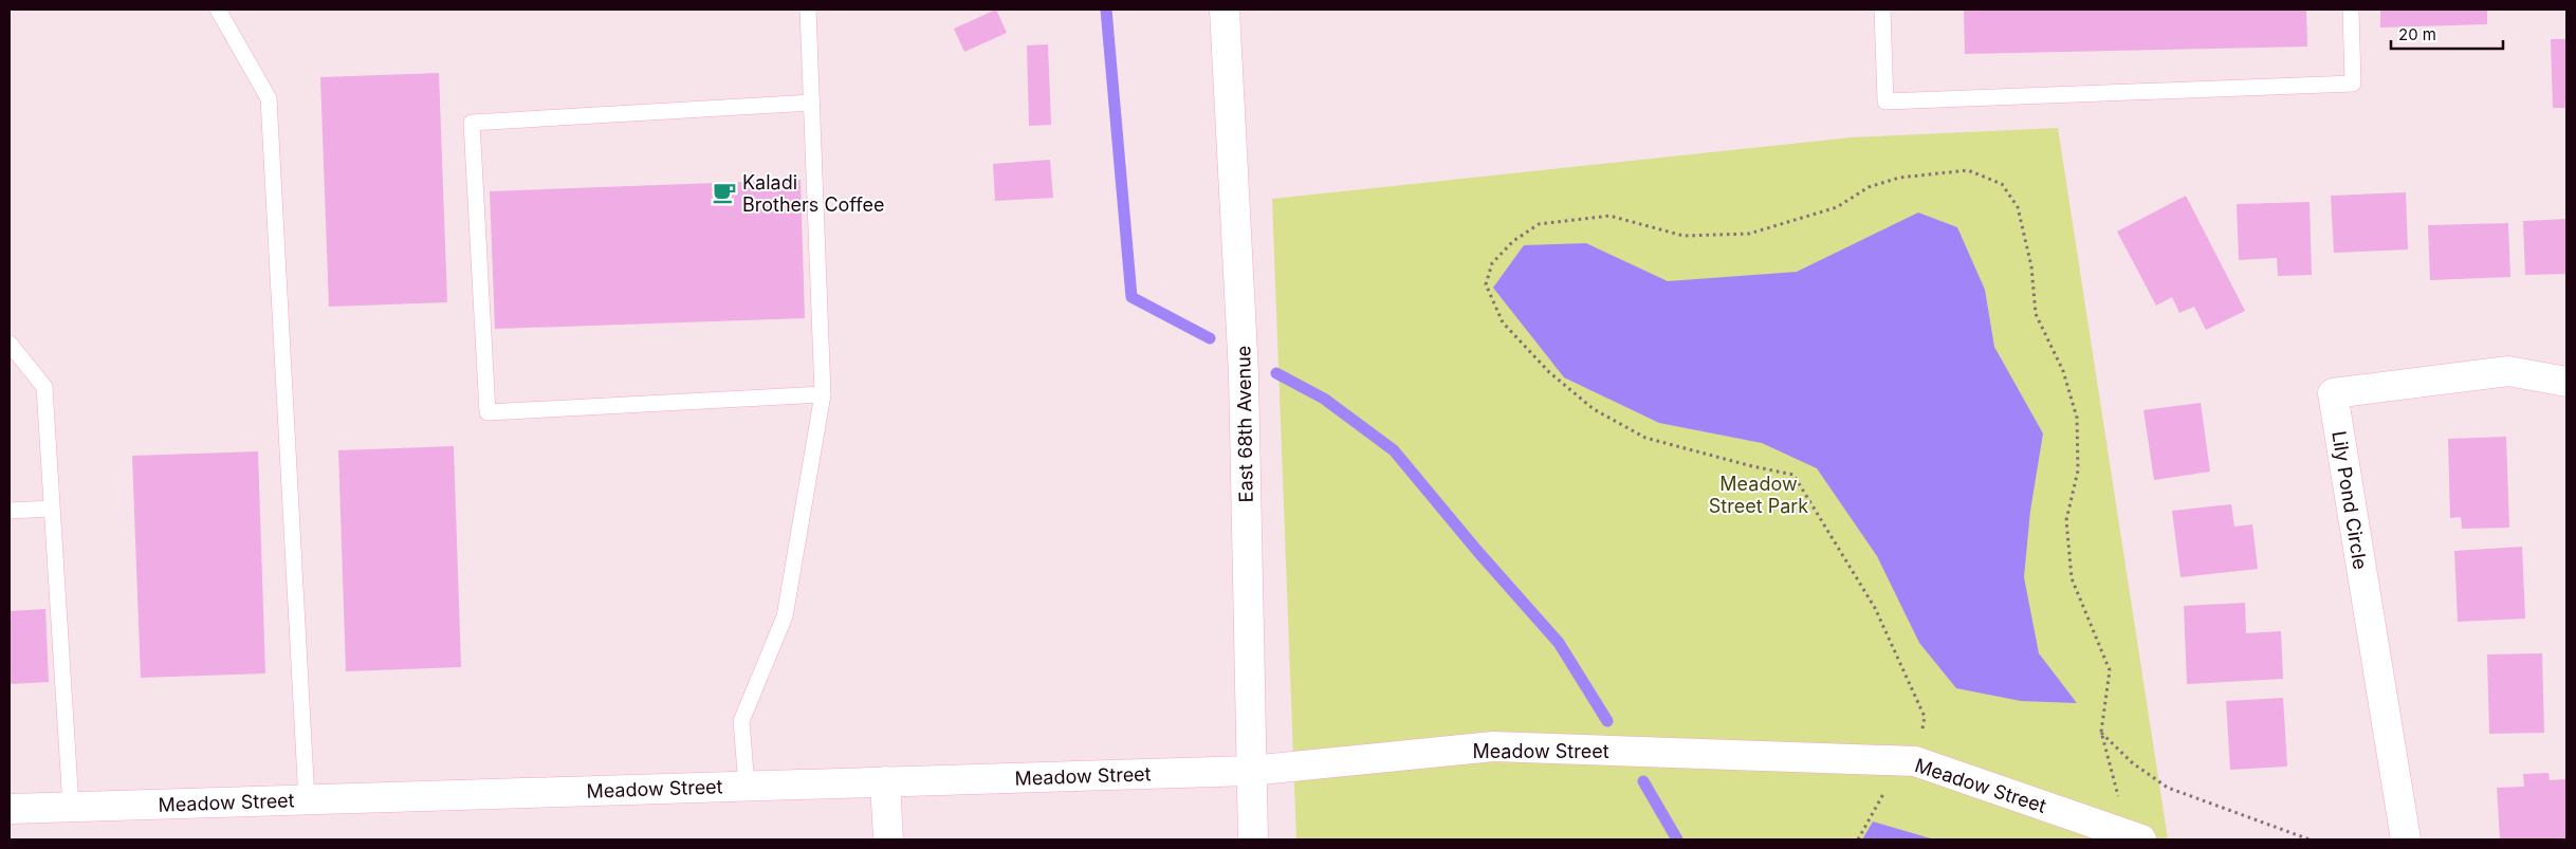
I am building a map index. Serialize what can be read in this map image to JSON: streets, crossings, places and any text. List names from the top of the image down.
{
  "streets": {
    "street": ["East 68th Avenue", "Lily Pond Circle", "Meadow Street"]
  },
  "crossings": [
    ["East 68th Avenue", "Meadow Street"]
  ],
  "parks": ["Meadow Street Park"],
  "places": {
    "cafe": ["Kaladi Brothers Coffee"]
  },
  "scale_bar": "20 m"
}
